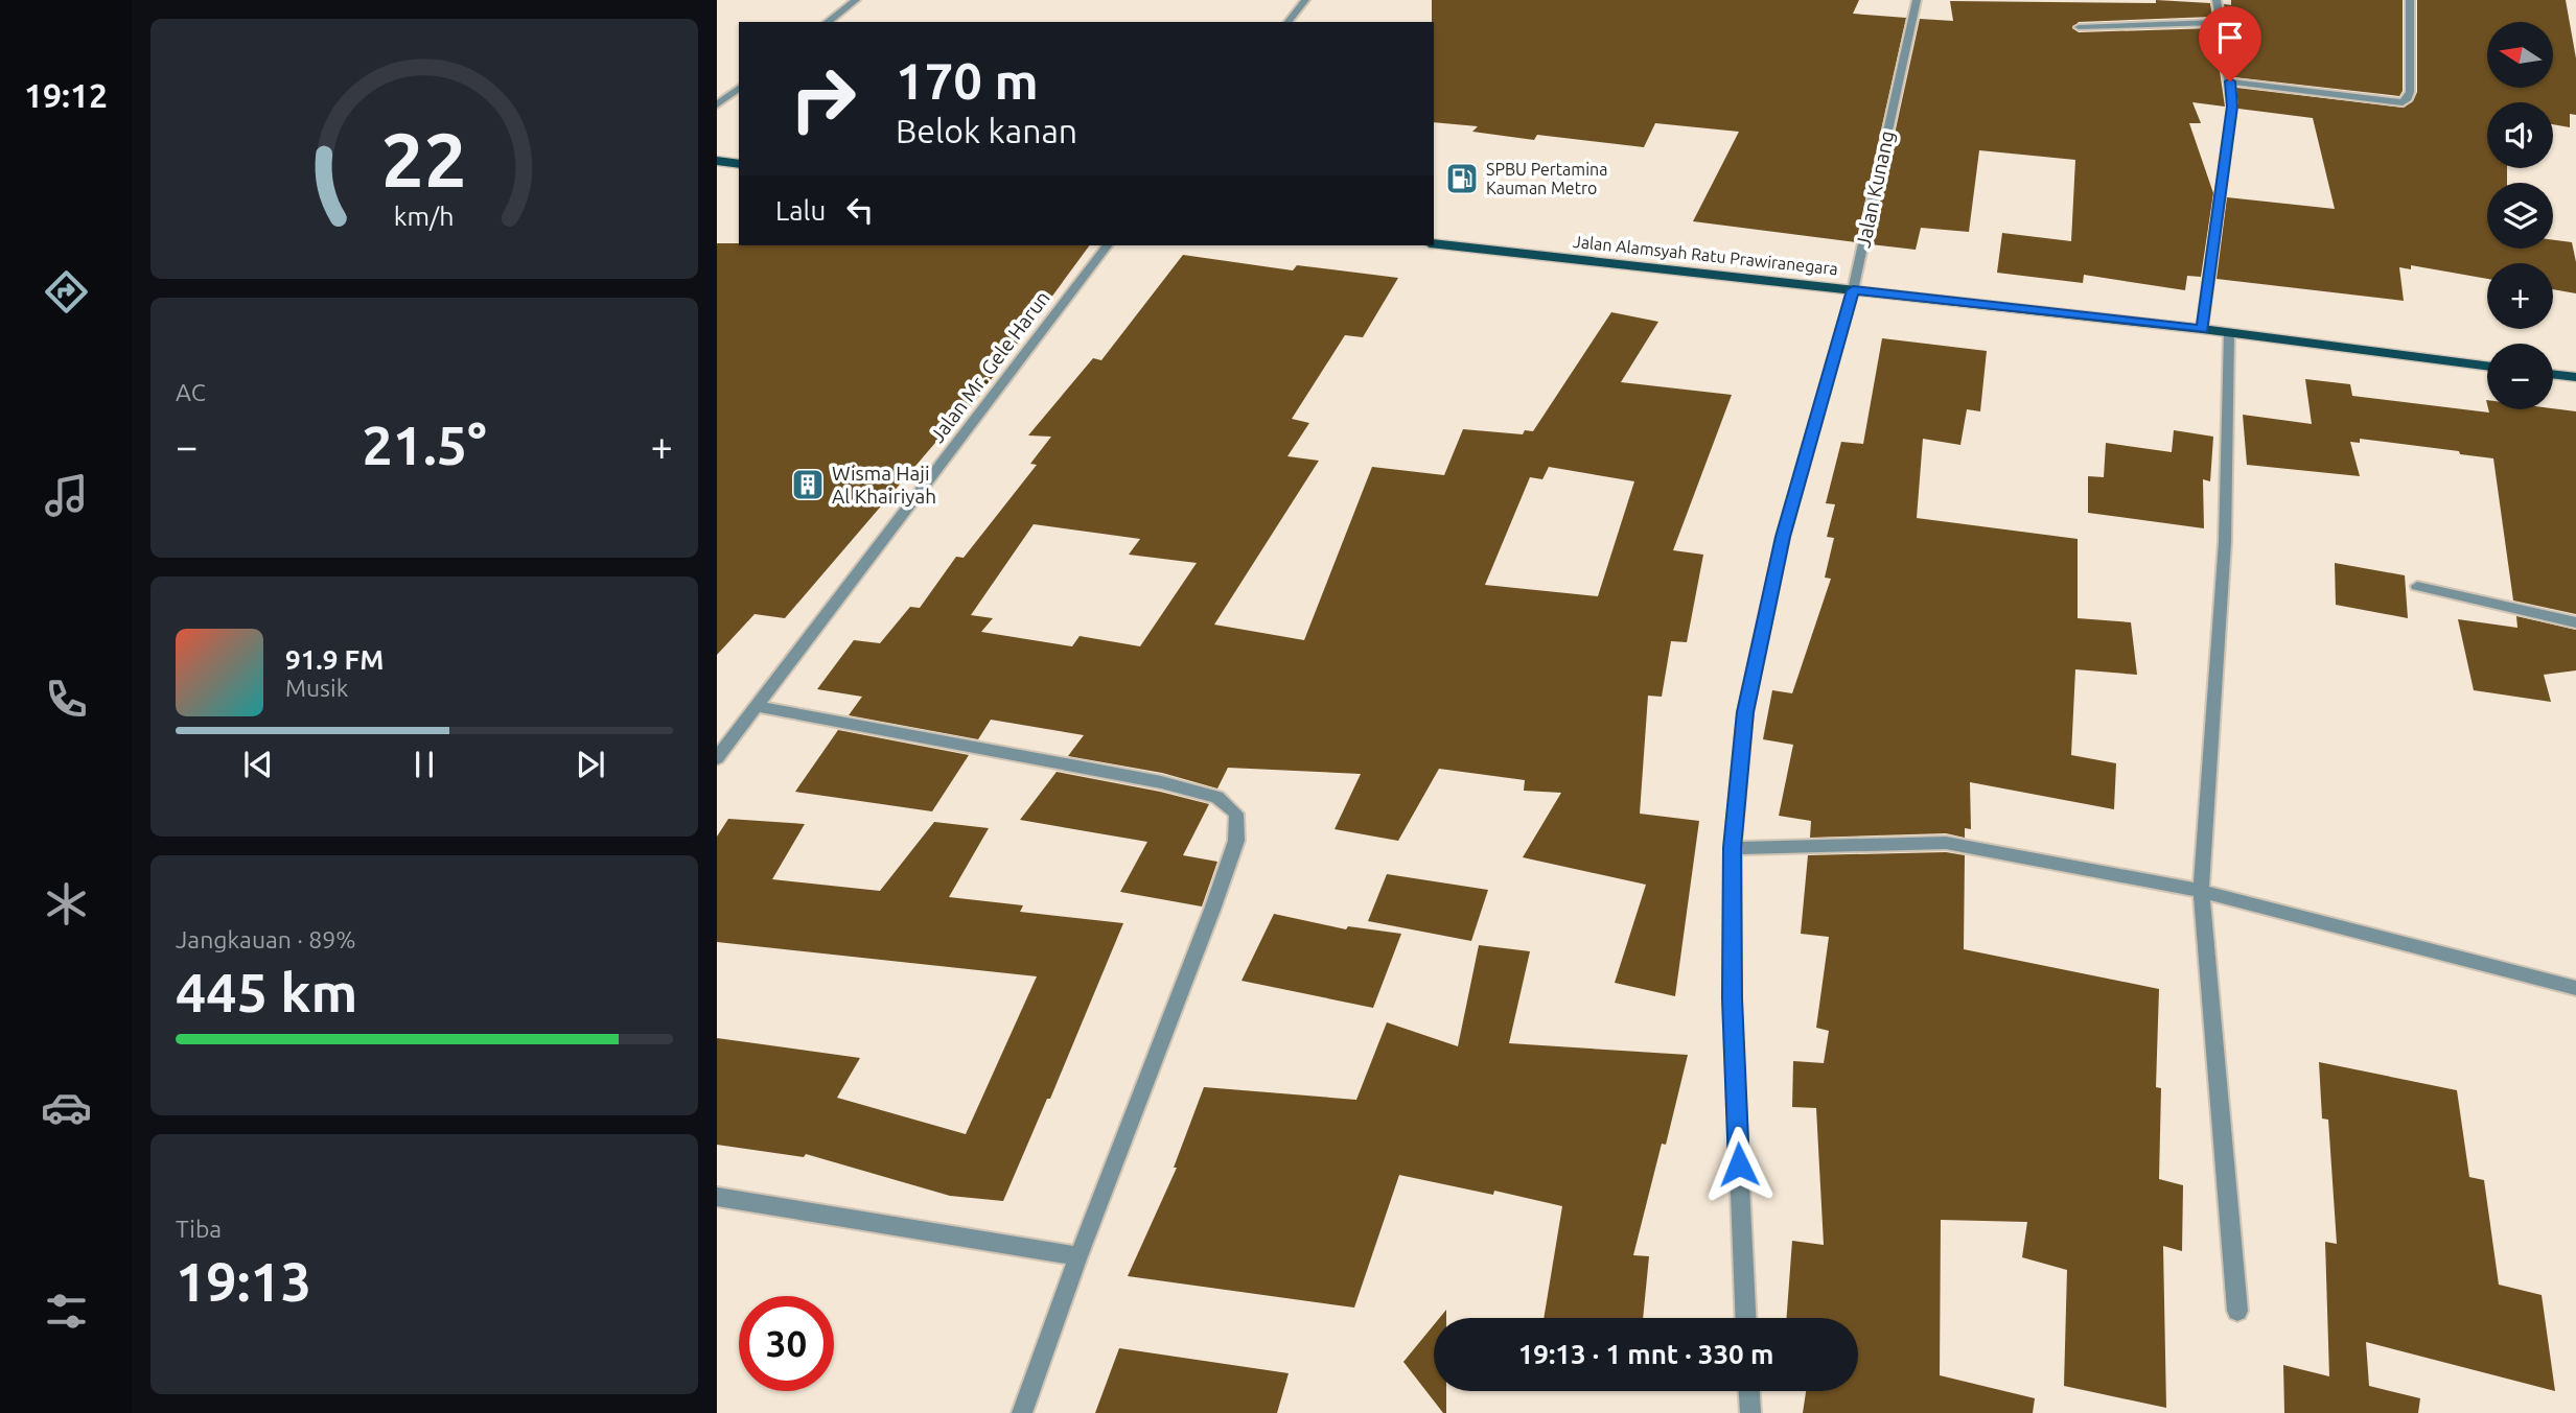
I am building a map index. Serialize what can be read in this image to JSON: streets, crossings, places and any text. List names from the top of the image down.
{
  "streets": {
    "main road": ["Jalan Alamsyah Ratu Prawiranegara"],
    "street": ["Jalan Kunang", "Jalan Mr. Gele Harun"]
  },
  "crossings": [
    ["Jalan Kunang", "Jalan Alamsyah Ratu Prawiranegara"]
  ],
  "places": {
    "fuel station": ["SPBU Pertamina Kauman Metro"],
    "building": ["Wisma Haji Al Khairiyah"]
  },
  "north": "left",
  "page": {
    "tabs": "19:12",
    "map_buttons": ["+", "−"],
    "turn": ["170 m", "Belok kanan"],
    "then": "Lalu",
    "tile": [
      "AC",
      ["Jangkauan · 89%", "445 km"],
      ["Tiba", "19:13"]
    ],
    "heat": ["−", "21.5°", "+"],
    "song": ["91.9 FM", "Musik"],
    "limit": "30",
    "trip": "19:13 · 1 mnt · 330 m",
    "gauge": ["22", "km/h"]
  }
}
